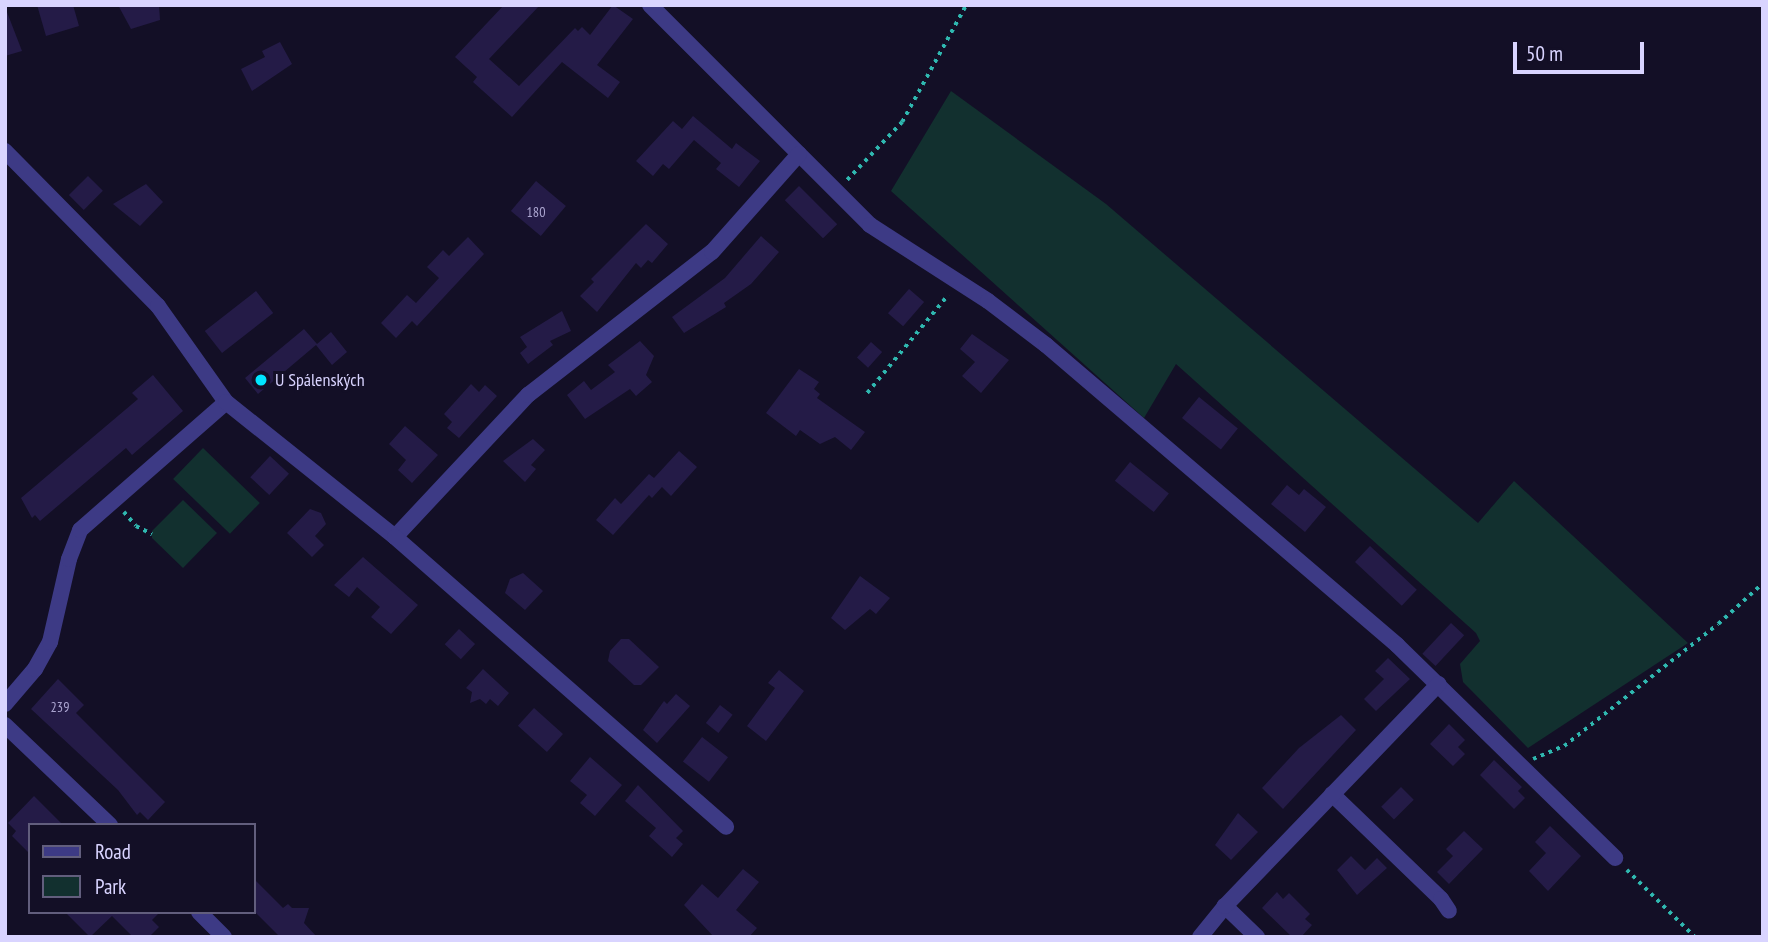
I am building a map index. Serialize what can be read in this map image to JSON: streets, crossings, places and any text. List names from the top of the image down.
{
  "places": ["U Spálenských"],
  "house_numbers": ["180", "239"],
  "legend": ["Road", "Park"],
  "scale_bar": "50 m"
}
